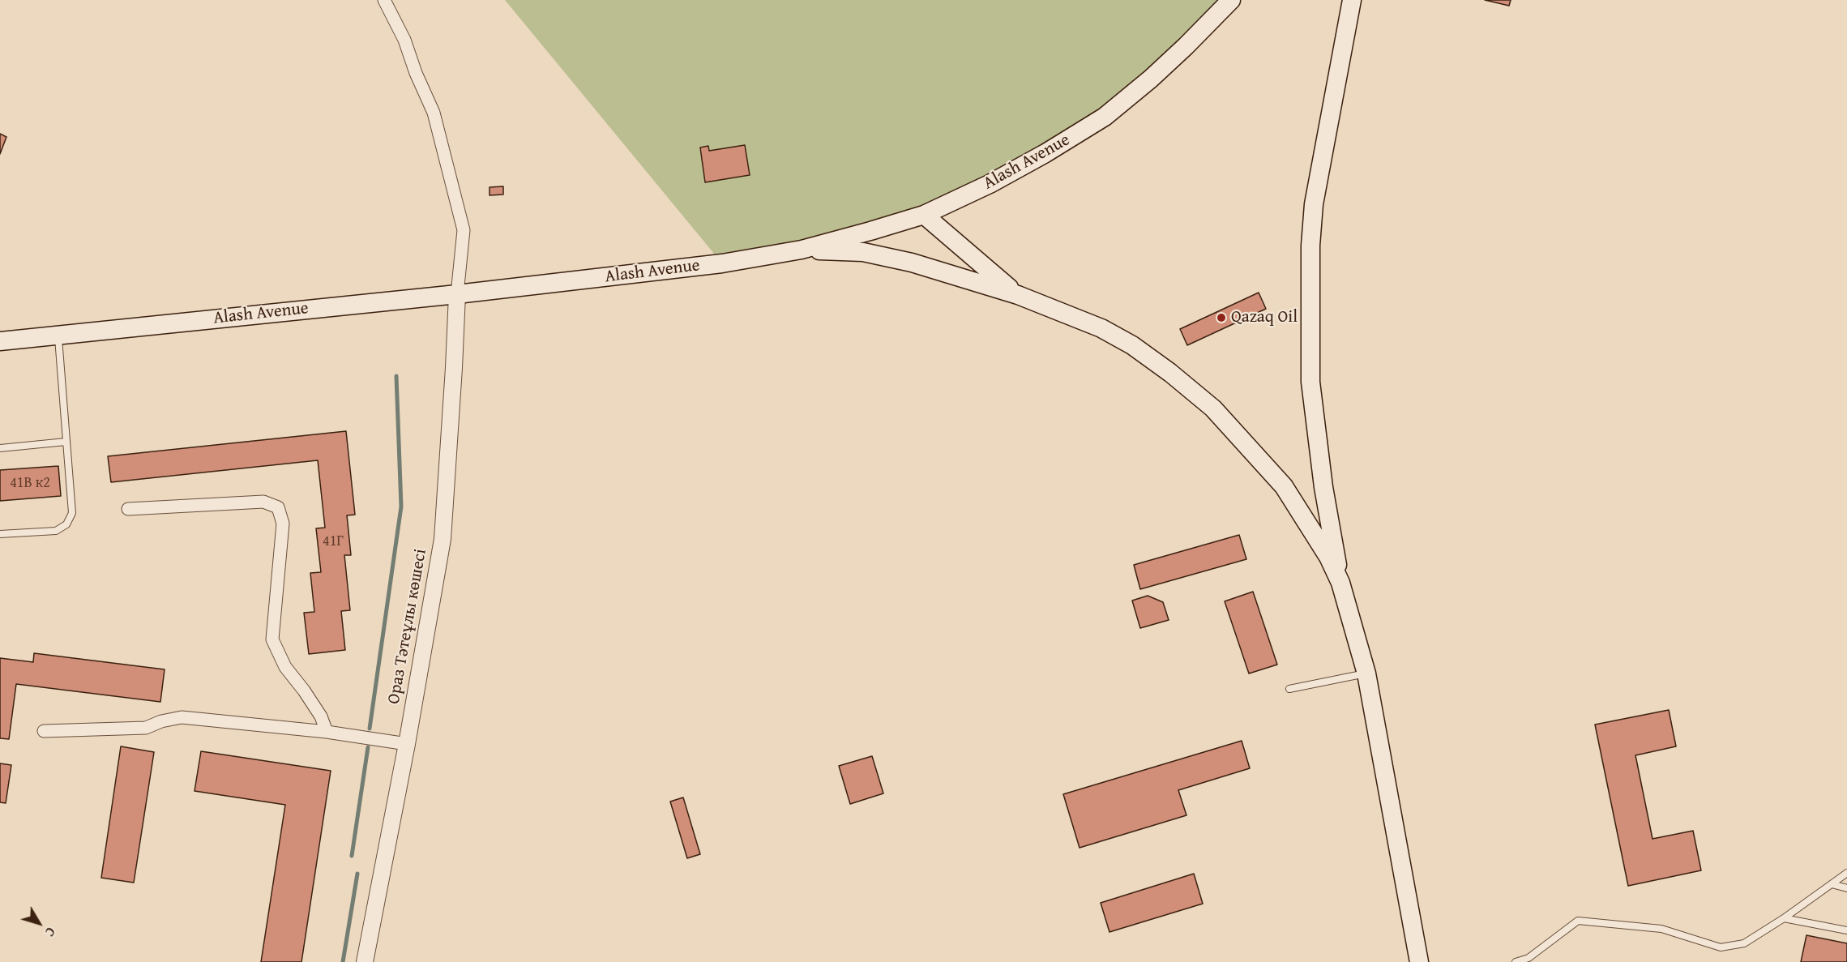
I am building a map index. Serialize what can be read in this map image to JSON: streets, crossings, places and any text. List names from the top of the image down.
{
  "streets": {
    "main road": ["Alash Avenue"],
    "street": ["Ораз Тәтеұлы көшесі"]
  },
  "crossings": [
    ["Alash Avenue", "Ораз Тәтеұлы көшесі"]
  ],
  "places": ["Qazaq Oil"],
  "house_numbers": ["41В к2", "41Г"],
  "north": "bottom right"
}
